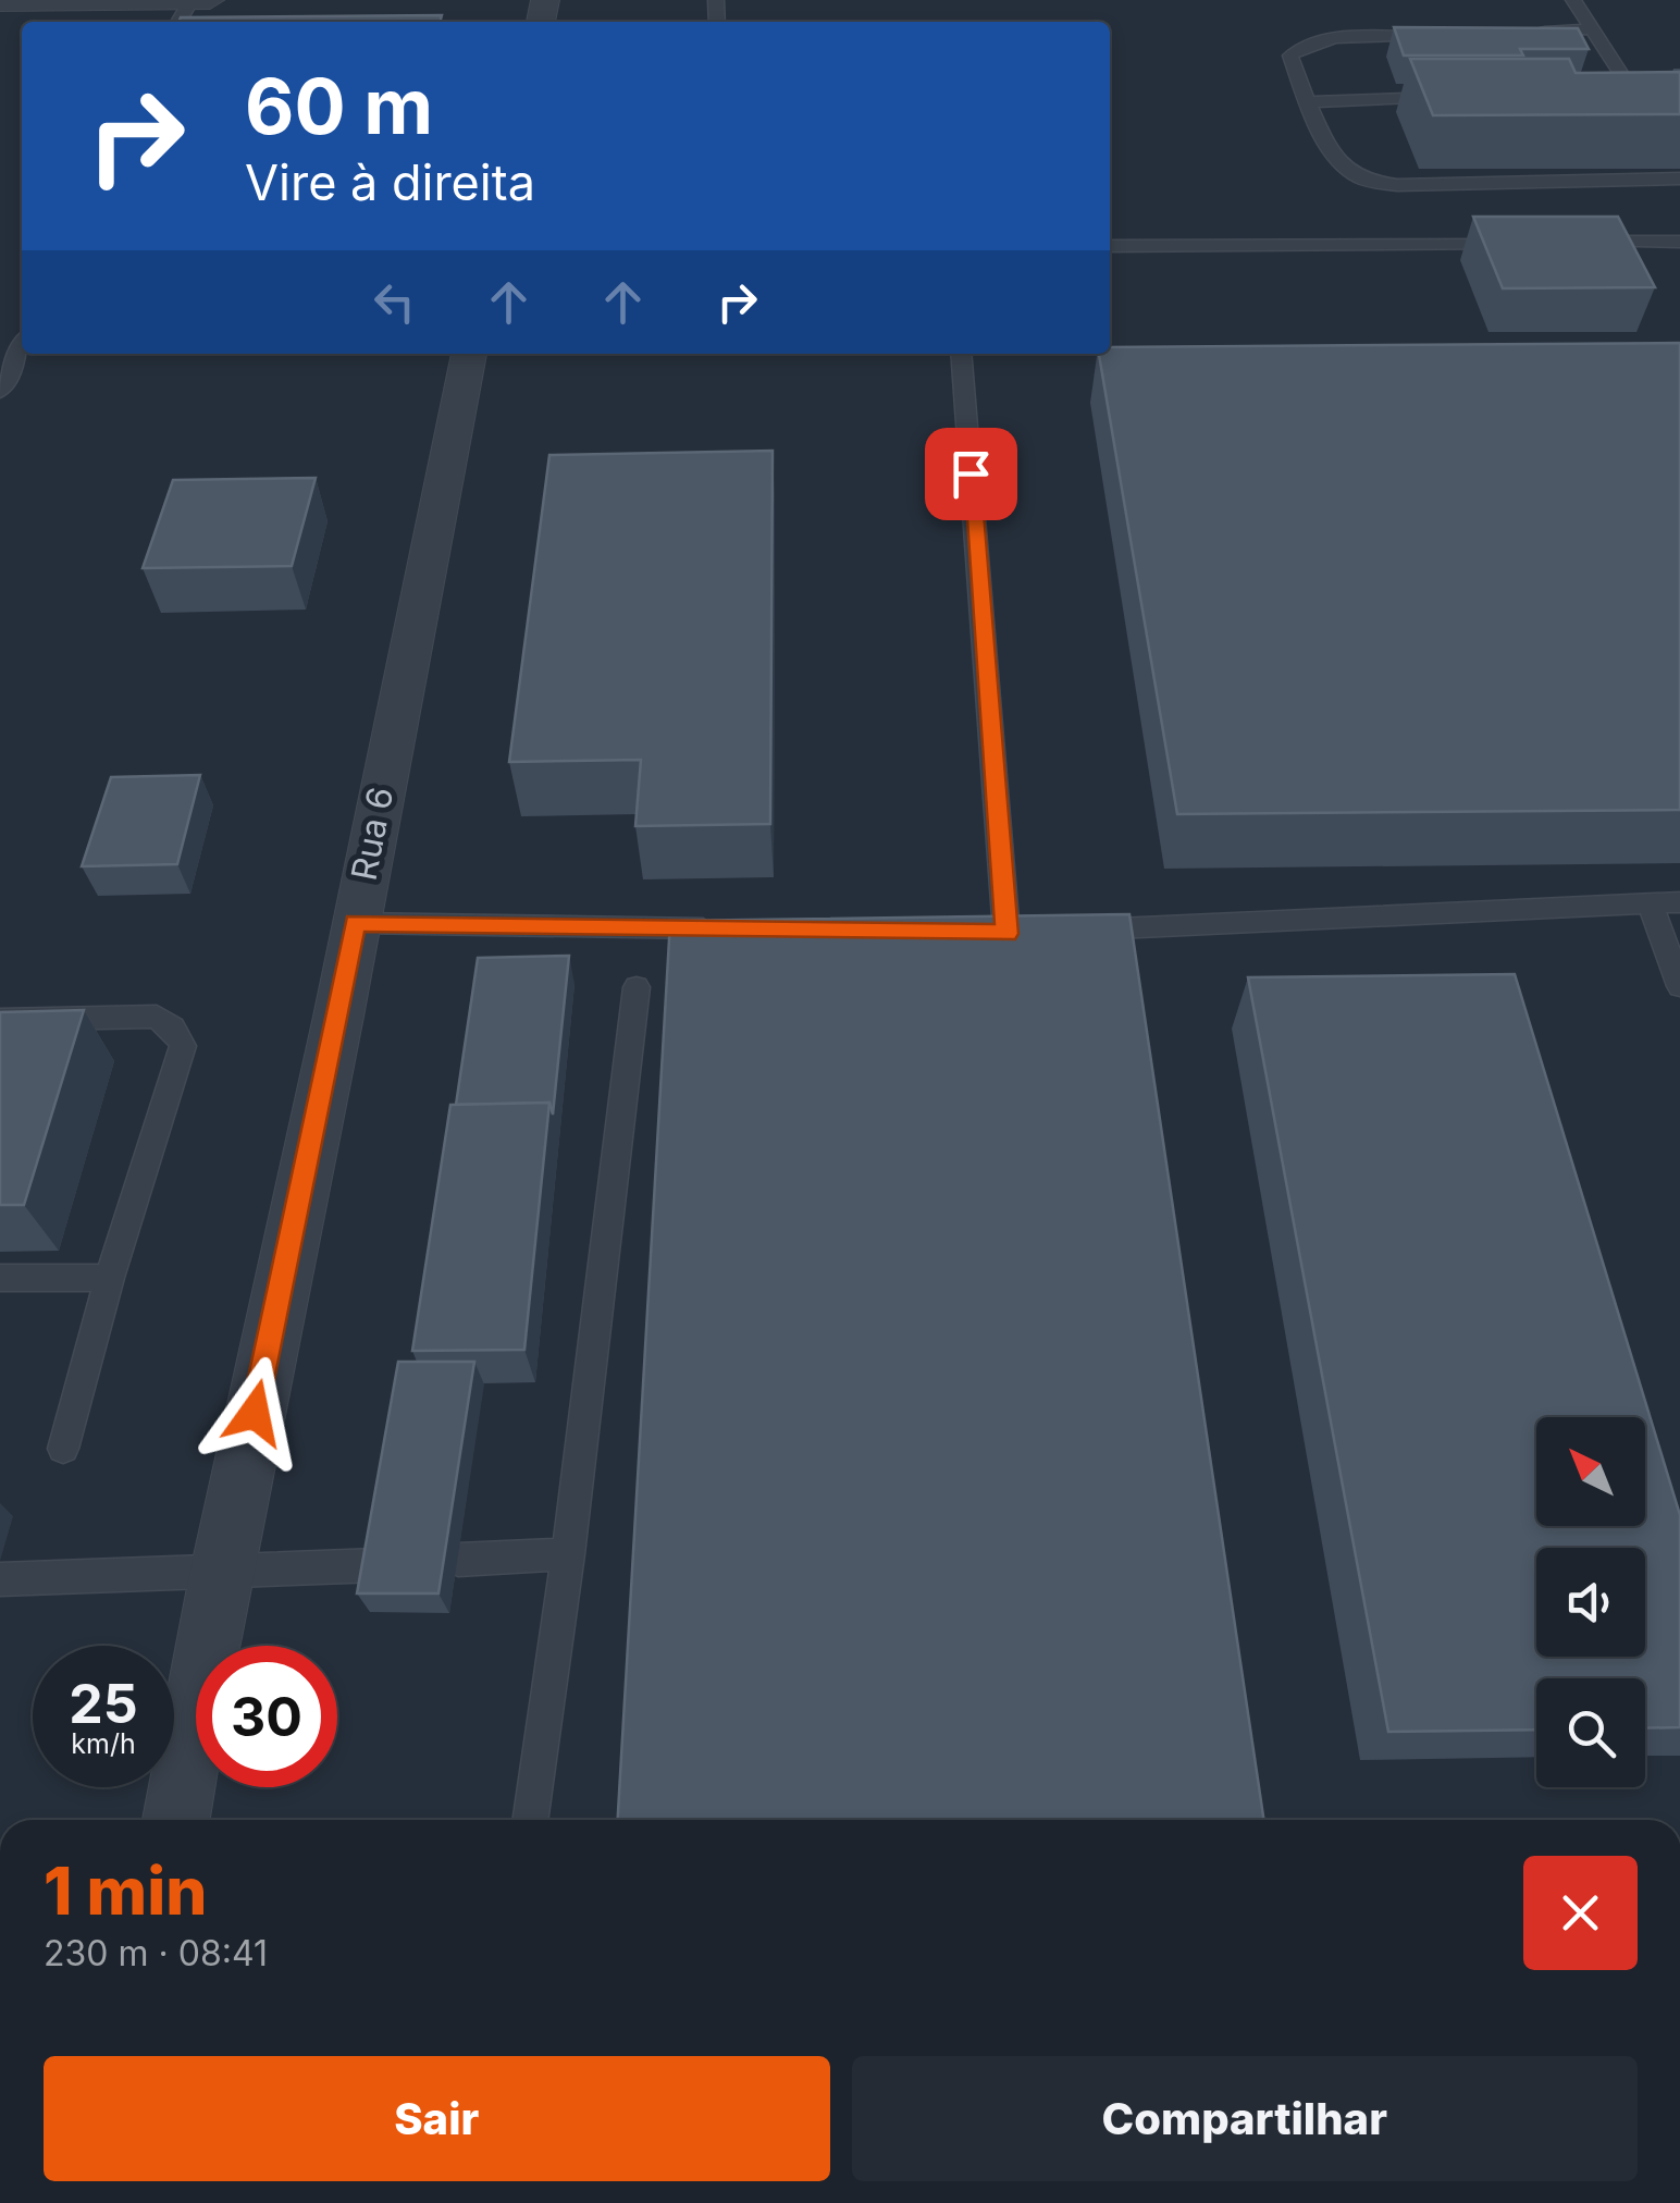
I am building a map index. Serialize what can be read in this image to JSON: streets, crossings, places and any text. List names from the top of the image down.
{
  "streets": {
    "street": ["Rua 6"]
  },
  "north": "top left",
  "page": {
    "turn": ["60 m", "Vire à direita"],
    "speed": "25 km/h",
    "limit": "30",
    "heading": ["1 min", "230 m · 08:41"],
    "buttons": ["Sair", "Compartilhar"]
  }
}
